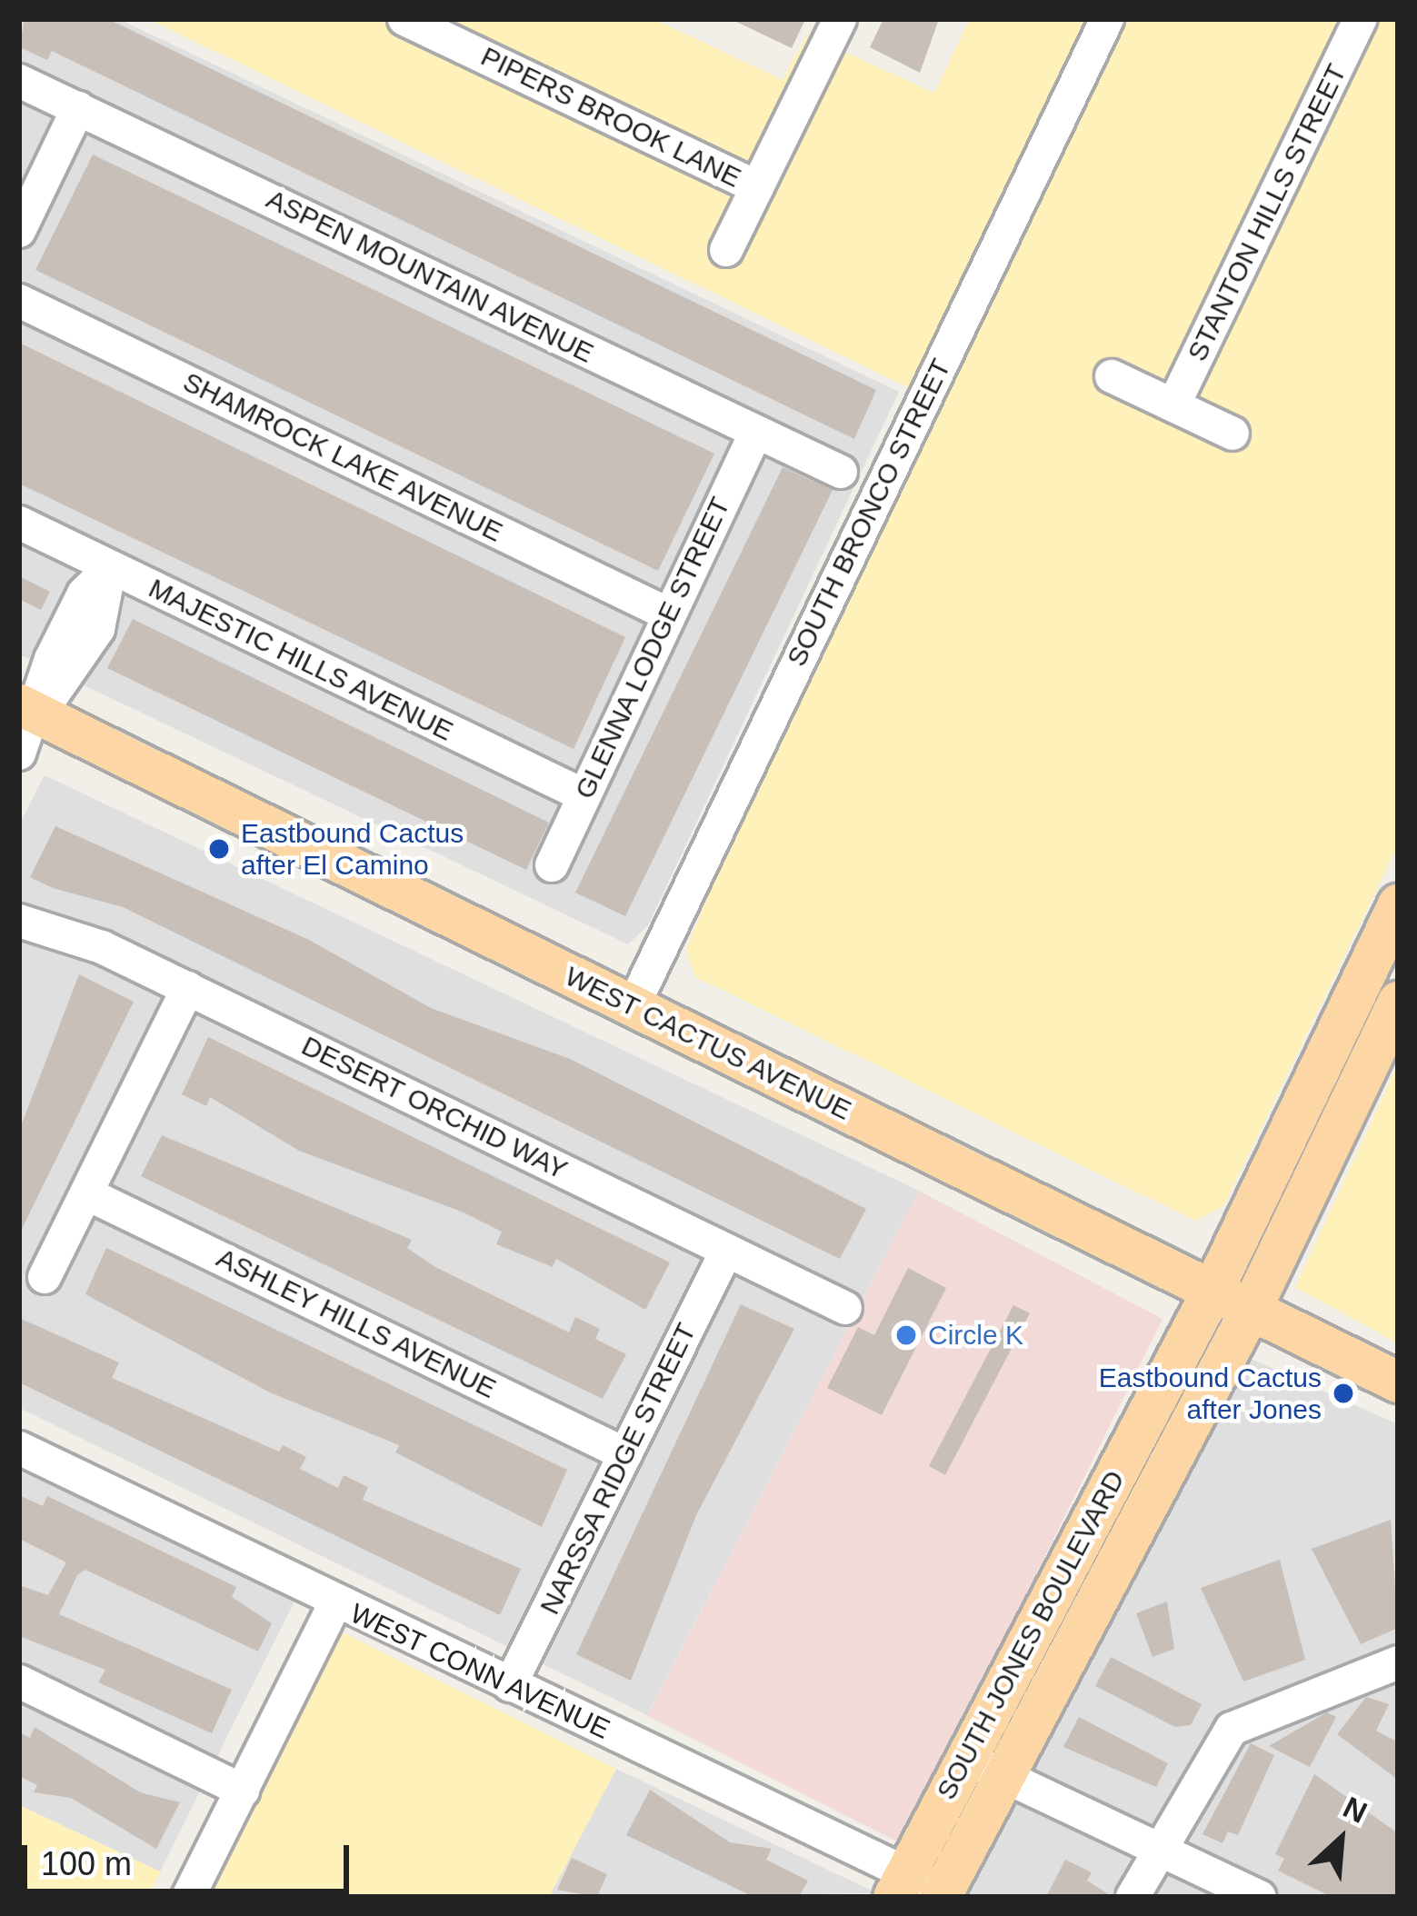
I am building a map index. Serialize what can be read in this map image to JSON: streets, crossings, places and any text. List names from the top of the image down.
{
  "streets": {
    "main road": ["WEST CACTUS AVENUE", "SOUTH JONES BOULEVARD"],
    "street": [
      "PIPERS BROOK LANE",
      "STANTON HILLS STREET",
      "ASPEN MOUNTAIN AVENUE",
      "SHAMROCK LAKE AVENUE",
      "SOUTH BRONCO STREET",
      "GLENNA LODGE STREET",
      "MAJESTIC HILLS AVENUE",
      "DESERT ORCHID WAY",
      "ASHLEY HILLS AVENUE",
      "NARSSA RIDGE STREET",
      "WEST CONN AVENUE"
    ]
  },
  "crossings": [
    ["ASPEN MOUNTAIN AVENUE", "GLENNA LODGE STREET"],
    ["SHAMROCK LAKE AVENUE", "GLENNA LODGE STREET"],
    ["SOUTH BRONCO STREET", "WEST CACTUS AVENUE"],
    ["GLENNA LODGE STREET", "MAJESTIC HILLS AVENUE"],
    ["WEST CACTUS AVENUE", "SOUTH JONES BOULEVARD"],
    ["DESERT ORCHID WAY", "NARSSA RIDGE STREET"],
    ["ASHLEY HILLS AVENUE", "NARSSA RIDGE STREET"],
    ["NARSSA RIDGE STREET", "WEST CONN AVENUE"],
    ["SOUTH JONES BOULEVARD", "WEST CONN AVENUE"]
  ],
  "places": ["Eastbound Cactus after El Camino", "Circle K", "Eastbound Cactus after Jones"],
  "scale_bar": "100 m",
  "north": "top right"
}
